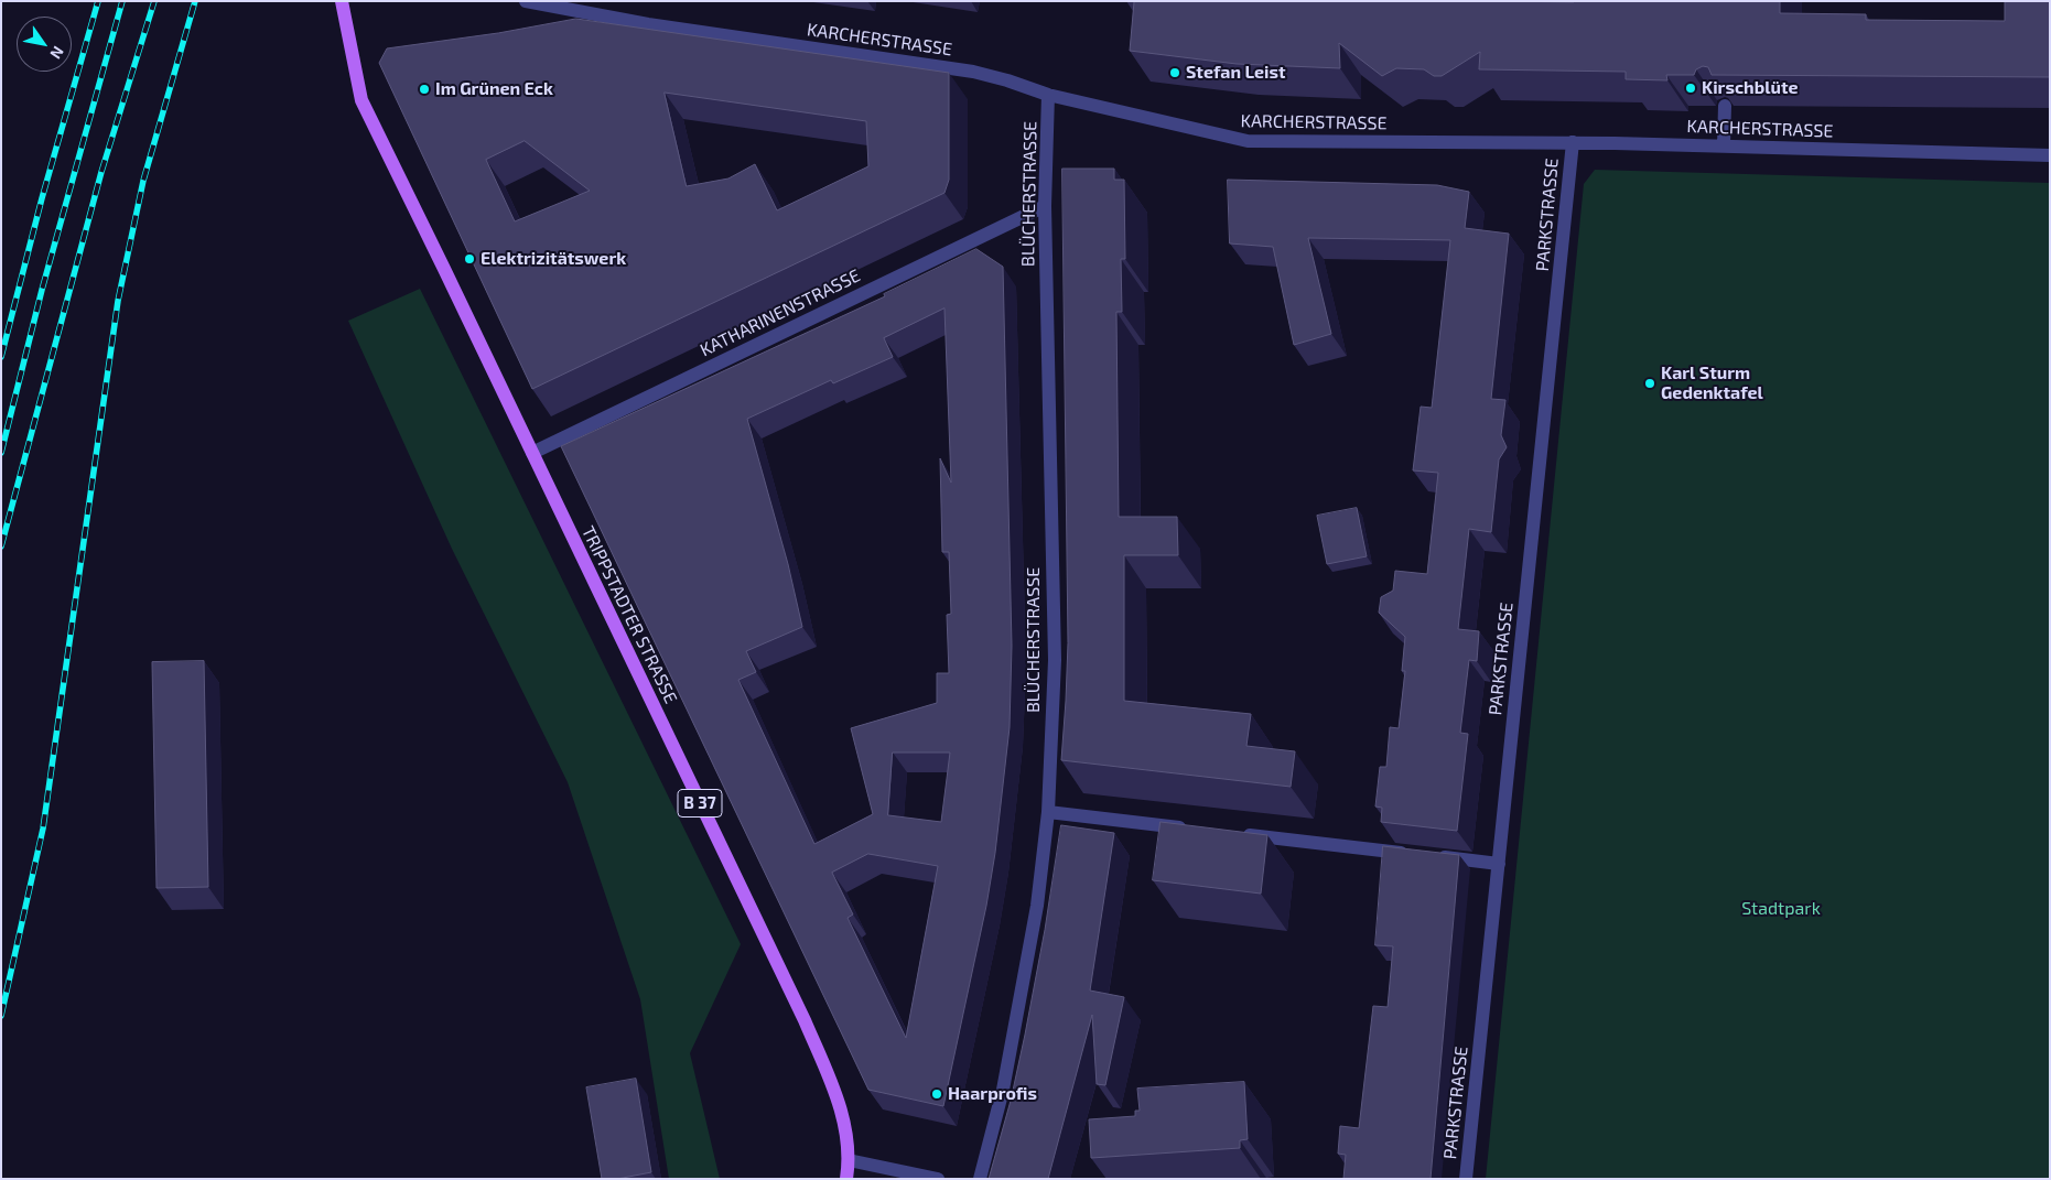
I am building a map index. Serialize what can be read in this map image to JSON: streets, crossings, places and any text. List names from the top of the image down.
{
  "streets": {
    "main road": ["TRIPPSTADTER STRASSE", "B 37"],
    "street": [
      "KARCHERSTRASSE",
      "BLÜCHERSTRASSE",
      "PARKSTRASSE",
      "KATHARINENSTRASSE"
    ]
  },
  "crossings": [
    ["KARCHERSTRASSE", "BLÜCHERSTRASSE"],
    ["KARCHERSTRASSE", "PARKSTRASSE"],
    ["BLÜCHERSTRASSE", "KATHARINENSTRASSE"],
    ["KATHARINENSTRASSE", "TRIPPSTADTER STRASSE"],
    ["TRIPPSTADTER STRASSE", "B 37"]
  ],
  "parks": ["Stadtpark"],
  "places": [
    "Stefan Leist",
    "Kirschblüte",
    "Im Grünen Eck",
    "Elektrizitätswerk",
    "Karl Sturm Gedenktafel",
    "Haarprofis"
  ],
  "north": "bottom right"
}
